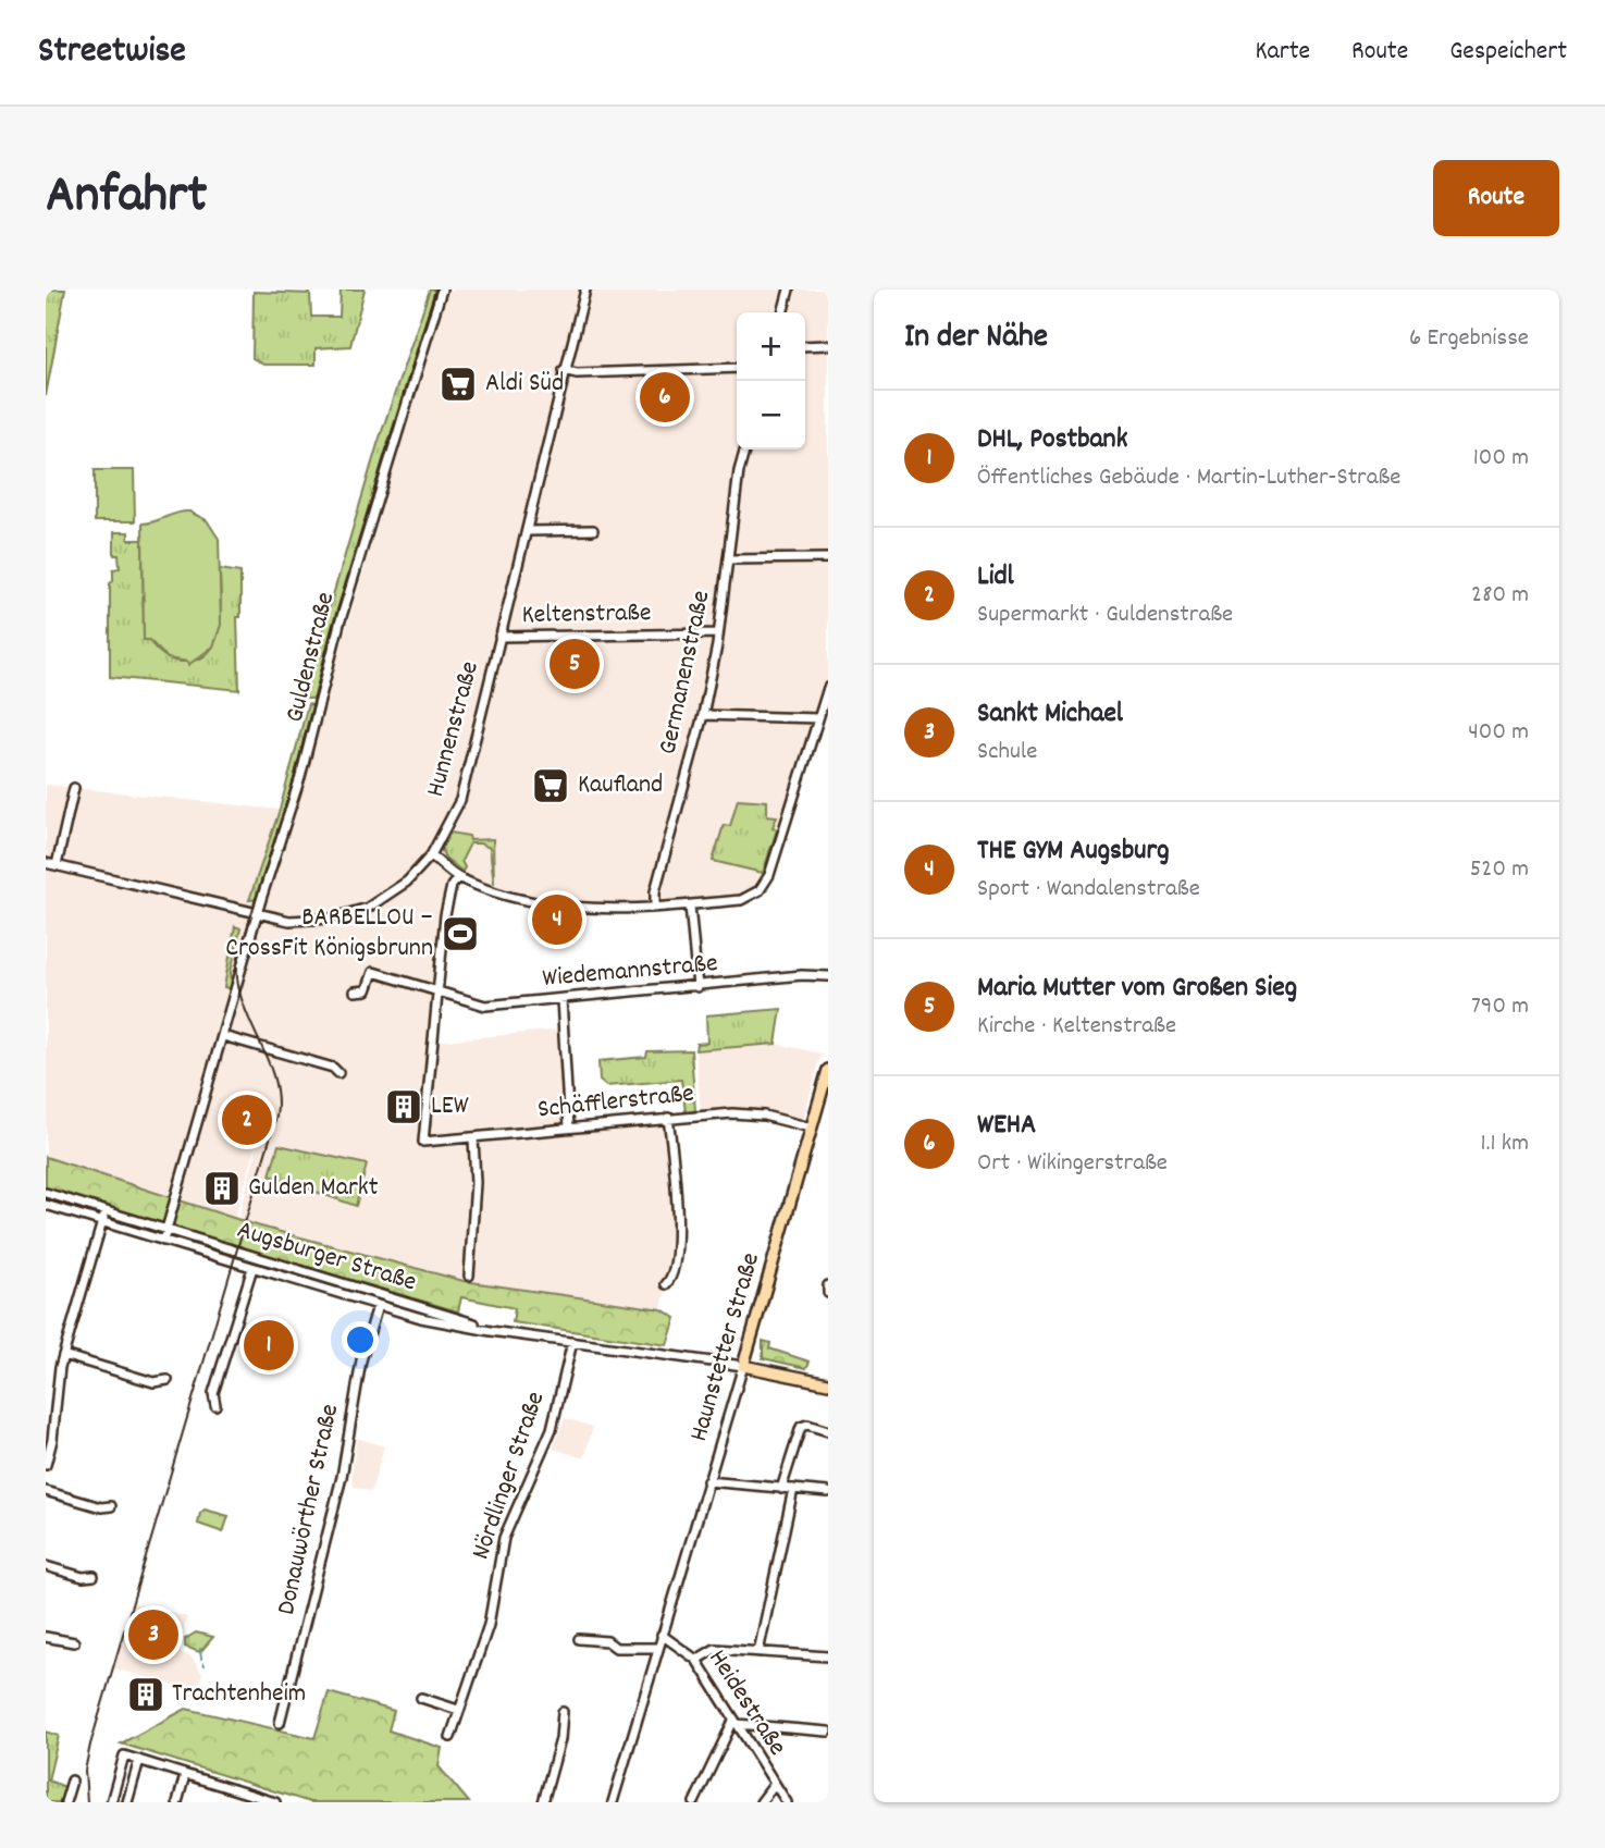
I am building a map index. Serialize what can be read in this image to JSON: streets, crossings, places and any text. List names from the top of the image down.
{
  "streets": {
    "main road": ["Haunstetter Straße"],
    "street": [
      "Keltenstraße",
      "Guldenstraße",
      "Germanenstraße",
      "Hunnenstraße",
      "Wiedemannstraße",
      "Schäfflerstraße",
      "Augsburger Straße",
      "Nördlinger Straße",
      "Donauwörther Straße",
      "Heidestraße"
    ]
  },
  "crossings": [
    ["Keltenstraße", "Germanenstraße"],
    ["Keltenstraße", "Hunnenstraße"],
    ["Guldenstraße", "Hunnenstraße"],
    ["Guldenstraße", "Augsburger Straße"],
    ["Wiedemannstraße", "Schäfflerstraße"],
    ["Schäfflerstraße", "Haunstetter Straße"],
    ["Augsburger Straße", "Haunstetter Straße"],
    ["Augsburger Straße", "Nördlinger Straße"],
    ["Augsburger Straße", "Donauwörther Straße"],
    ["Haunstetter Straße", "Heidestraße"]
  ],
  "places": {
    "supermarket": ["Aldi Süd", "Kaufland"],
    "sports": ["BARBELLOU – CrossFit Königsbrunn"],
    "building": ["LEW", "Gulden Markt", "Trachtenheim"]
  },
  "page": {
    "header": "Streetwise",
    "nav": ["Karte", "Route", "Gespeichert"],
    "title": "Anfahrt",
    "buttons": "Route",
    "heading": ["In der Nähe", "6 Ergebnisse"],
    "map_buttons": ["+", "−"],
    "pins": [
      "6",
      "5",
      "4",
      "2",
      "1",
      "3"
    ],
    "list": [
      {
        "mark": "1",
        "name": "DHL, Postbank",
        "note": "Öffentliches Gebäude · Martin-Luther-Straße",
        "value": "100 m"
      },
      {
        "mark": "2",
        "name": "Lidl",
        "note": "Supermarkt · Guldenstraße",
        "value": "280 m"
      },
      {
        "mark": "3",
        "name": "Sankt Michael",
        "note": "Schule",
        "value": "400 m"
      },
      {
        "mark": "4",
        "name": "THE GYM Augsburg",
        "note": "Sport · Wandalenstraße",
        "value": "520 m"
      },
      {
        "mark": "5",
        "name": "Maria Mutter vom Großen Sieg",
        "note": "Kirche · Keltenstraße",
        "value": "790 m"
      },
      {
        "mark": "6",
        "name": "WEHA",
        "note": "Ort · Wikingerstraße",
        "value": "1.1 km"
      }
    ]
  }
}
